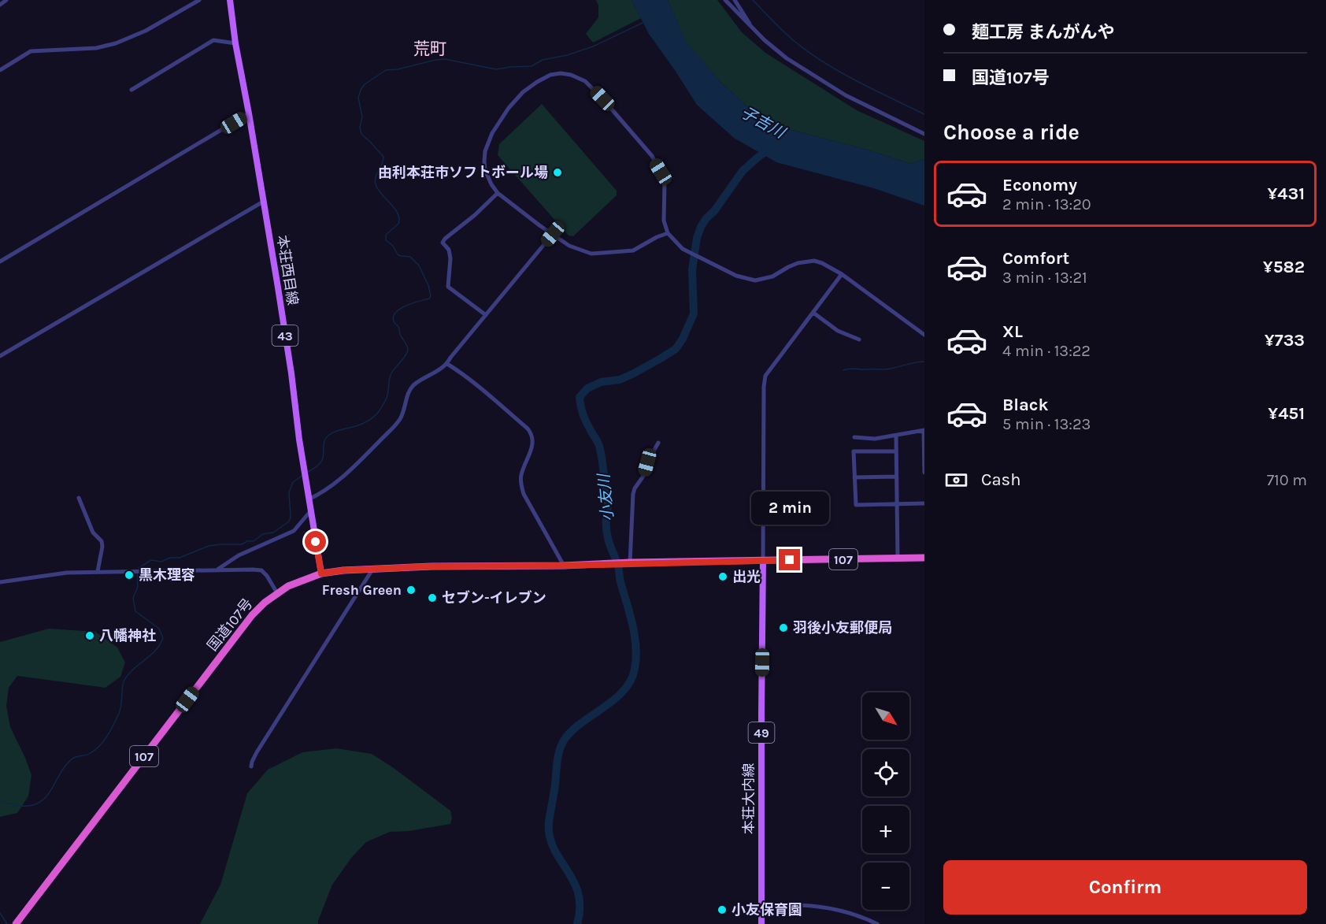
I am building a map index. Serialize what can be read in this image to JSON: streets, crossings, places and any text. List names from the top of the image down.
{
  "streets": {
    "highway": ["107", "国道107号"],
    "main road": [
      "本荘西目線",
      "43",
      "49",
      "本荘大内線"
    ]
  },
  "crossings": [
    ["本荘西目線", "国道107号"],
    ["国道107号", "本荘大内線"]
  ],
  "districts": ["荒町"],
  "water": ["子吉川", "小友川"],
  "places": [
    "由利本荘市ソフトボール場",
    "黒木理容",
    "出光",
    "Fresh Green",
    "セブン-イレブン",
    "羽後小友郵便局",
    "八幡神社",
    "小友保育園"
  ],
  "north": "bottom right",
  "page": {
    "banner": ["麺工房 まんがんや", "国道107号"],
    "heading": "Choose a ride",
    "list": [
      {
        "name": "Economy",
        "note": "2 min · 13:20",
        "value": "¥431"
      },
      {
        "name": "Comfort",
        "note": "3 min · 13:21",
        "value": "¥582"
      },
      {
        "name": "XL",
        "note": "4 min · 13:22",
        "value": "¥733"
      },
      {
        "name": "Black",
        "note": "5 min · 13:23",
        "value": "¥451"
      }
    ],
    "pay": ["Cash", "710 m"],
    "bubble": "2 min",
    "map_buttons": ["+", "−"],
    "buttons": "Confirm"
  }
}
